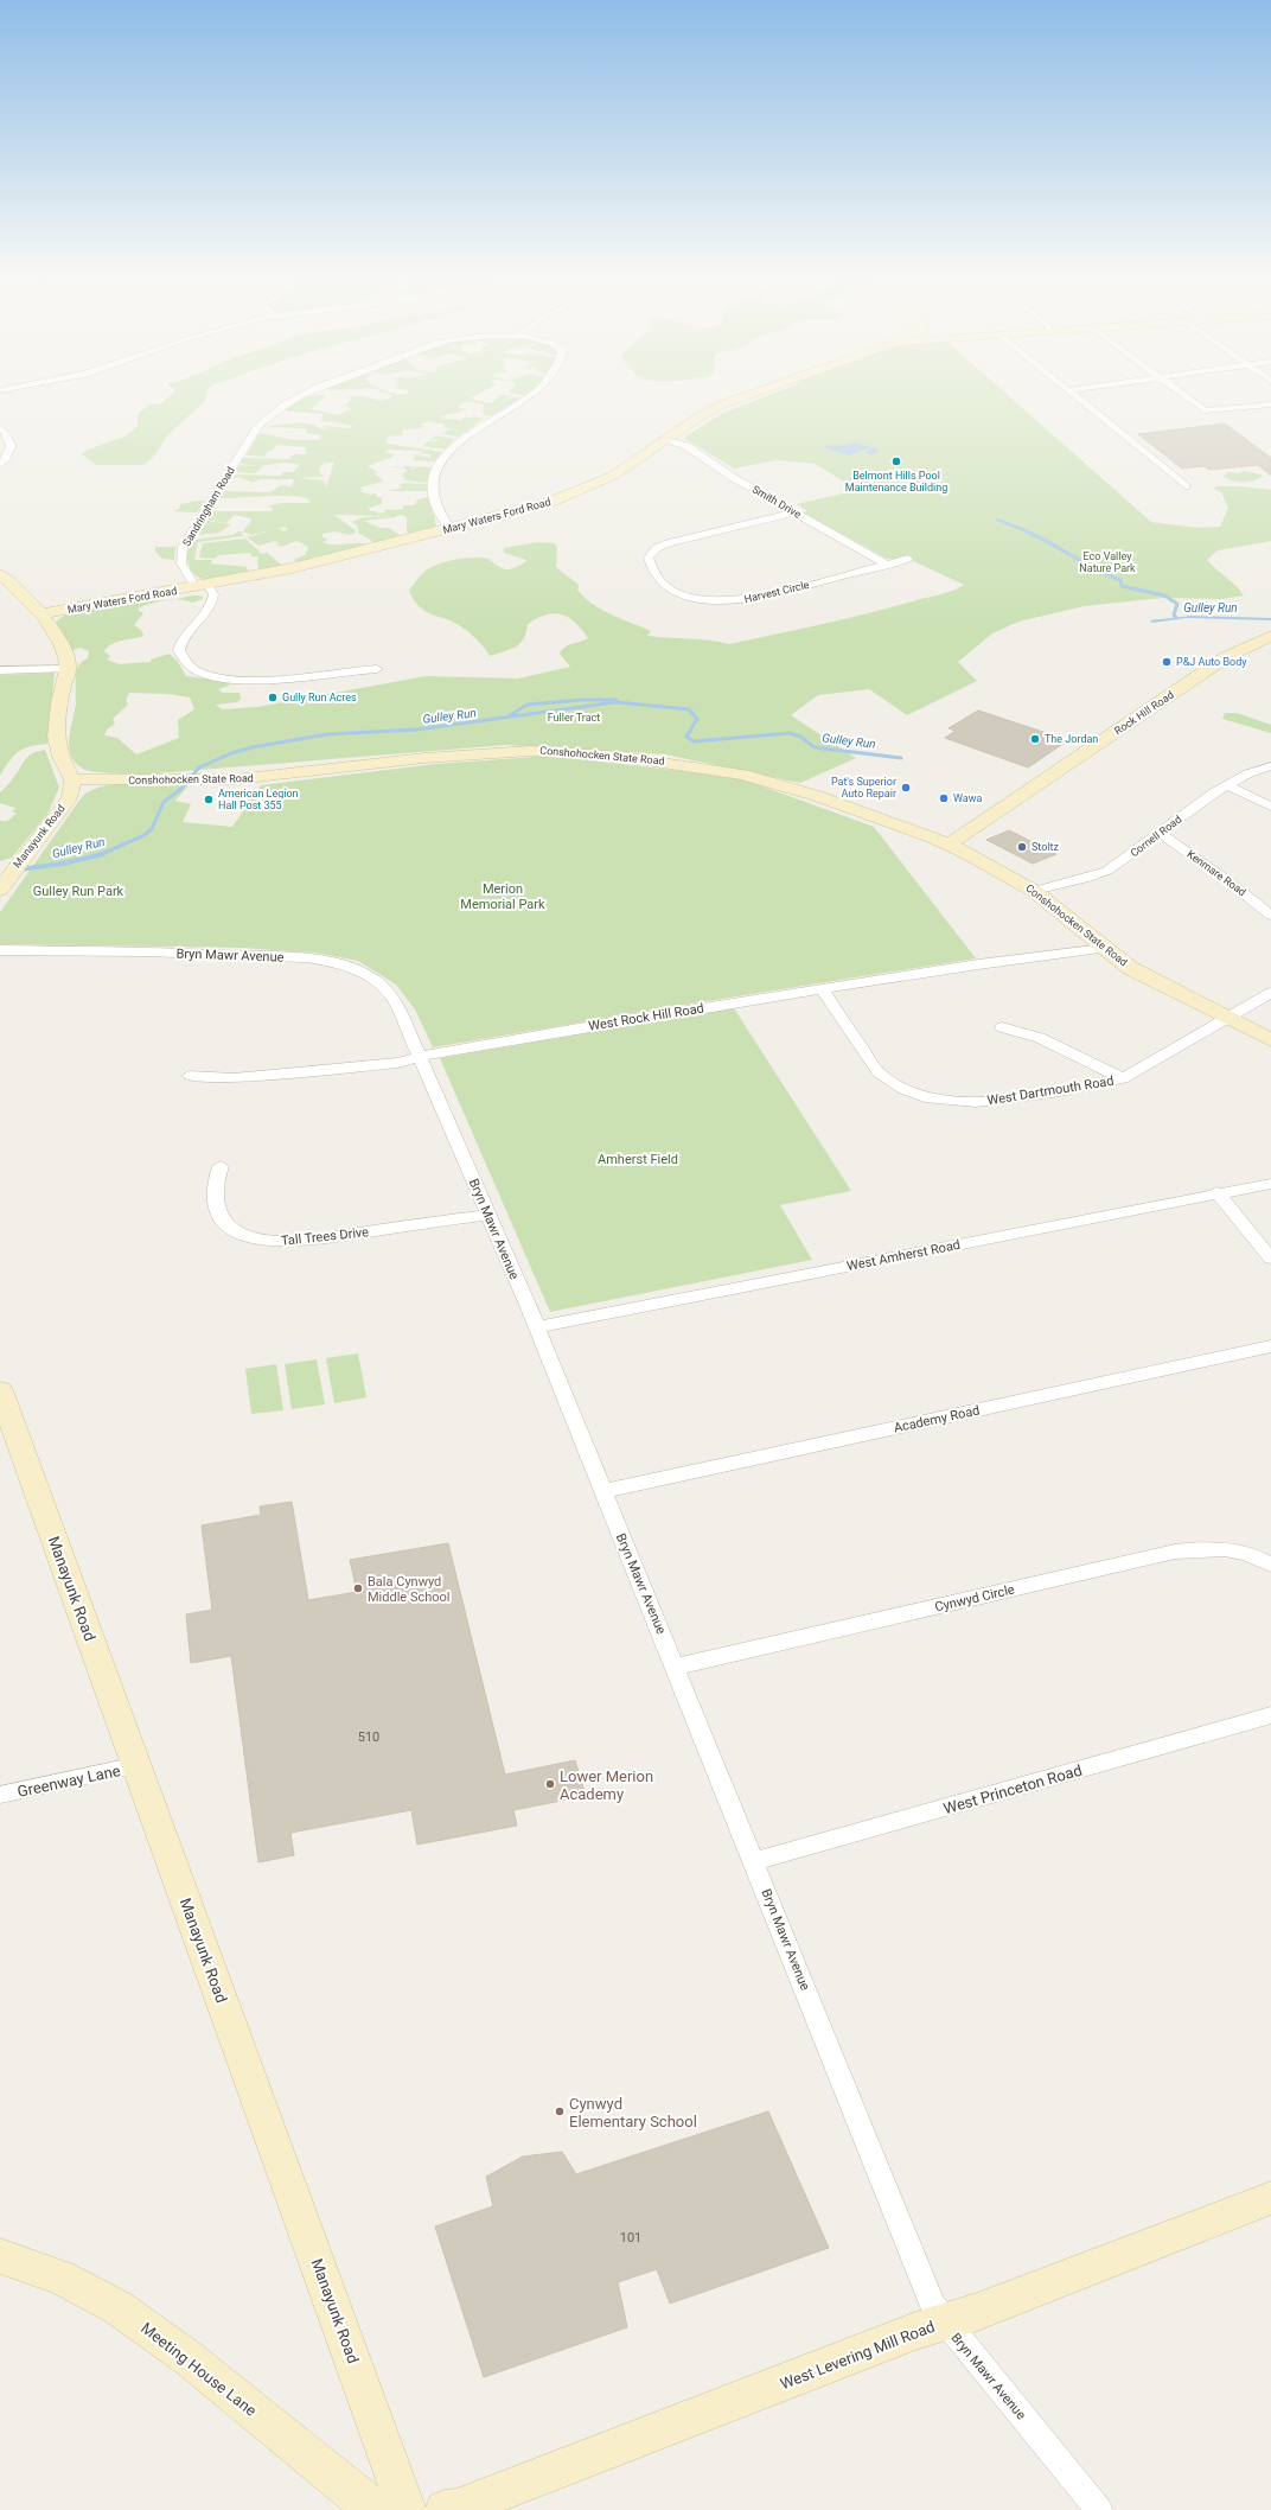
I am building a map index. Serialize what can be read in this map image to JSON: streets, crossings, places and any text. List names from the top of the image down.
{
  "streets": {
    "street": [
      "Smith Drive",
      "Sandringham Road",
      "Mary Waters Ford Road",
      "Harvest Circle",
      "Rock Hill Road",
      "Conshohocken State Road",
      "Manayunk Road",
      "Cornell Road",
      "Kenmare Road",
      "Bryn Mawr Avenue",
      "West Rock Hill Road",
      "West Dartmouth Road",
      "Tall Trees Drive",
      "West Amherst Road",
      "Academy Road",
      "Cynwyd Circle",
      "Greenway Lane",
      "West Princeton Road",
      "West Levering Mill Road",
      "Meeting House Lane"
    ]
  },
  "crossings": [
    ["Smith Drive", "Mary Waters Ford Road"],
    ["Smith Drive", "Harvest Circle"],
    ["Sandringham Road", "Mary Waters Ford Road"],
    ["Rock Hill Road", "Conshohocken State Road"],
    ["Conshohocken State Road", "Manayunk Road"],
    ["Conshohocken State Road", "Cornell Road"],
    ["Conshohocken State Road", "West Rock Hill Road"],
    ["Conshohocken State Road", "West Dartmouth Road"],
    ["Manayunk Road", "Greenway Lane"],
    ["Cornell Road", "Kenmare Road"],
    ["Bryn Mawr Avenue", "West Rock Hill Road"],
    ["Bryn Mawr Avenue", "Tall Trees Drive"],
    ["Bryn Mawr Avenue", "West Amherst Road"],
    ["Bryn Mawr Avenue", "Academy Road"],
    ["Bryn Mawr Avenue", "Cynwyd Circle"],
    ["Bryn Mawr Avenue", "West Princeton Road"],
    ["Bryn Mawr Avenue", "West Levering Mill Road"],
    ["West Rock Hill Road", "West Dartmouth Road"]
  ],
  "water": ["Gulley Run"],
  "parks": [
    "Eco Valley Nature Park",
    "Fuller Tract",
    "Merion Memorial Park",
    "Gulley Run Park",
    "Amherst Field"
  ],
  "places": [
    "Belmont Hills Pool Maintenance Building",
    "P&J Auto Body",
    "Gully Run Acres",
    "The Jordan",
    "Pat's Superior Auto Repair",
    "Wawa",
    "American Legion Hall Post 355",
    "Stoltz",
    "Bala Cynwyd Middle School",
    "Lower Merion Academy",
    "Cynwyd Elementary School"
  ],
  "house_numbers": ["510", "101"]
}
